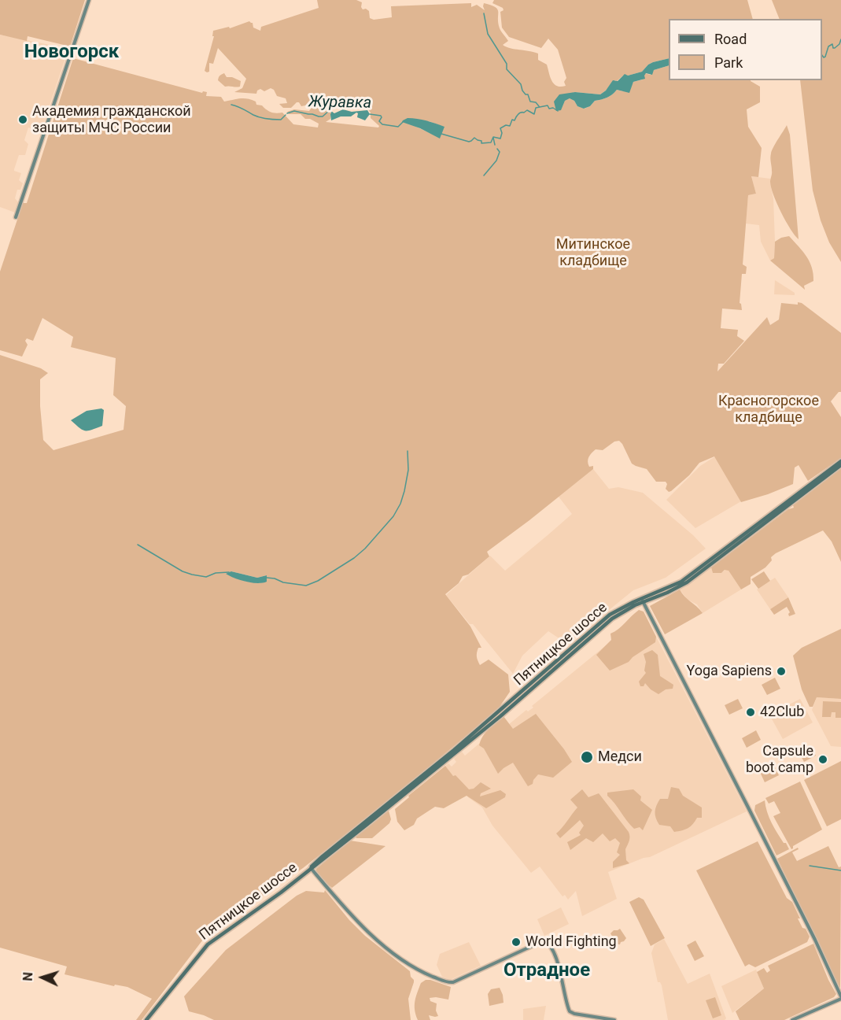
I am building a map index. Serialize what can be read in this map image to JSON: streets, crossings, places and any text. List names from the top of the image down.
{
  "streets": {
    "main road": ["Пятницкое шоссе"]
  },
  "districts": ["Новогорск", "Отрадное"],
  "water": ["Журавка"],
  "parks": ["Митинское кладбище", "Красногорское кладбище"],
  "places": [
    "Академия гражданской защиты МЧС России",
    "Yoga Sapiens",
    "42Club",
    "Медси",
    "Capsule boot camp",
    "World Fighting"
  ],
  "legend": ["Road", "Park"],
  "north": "left"
}
